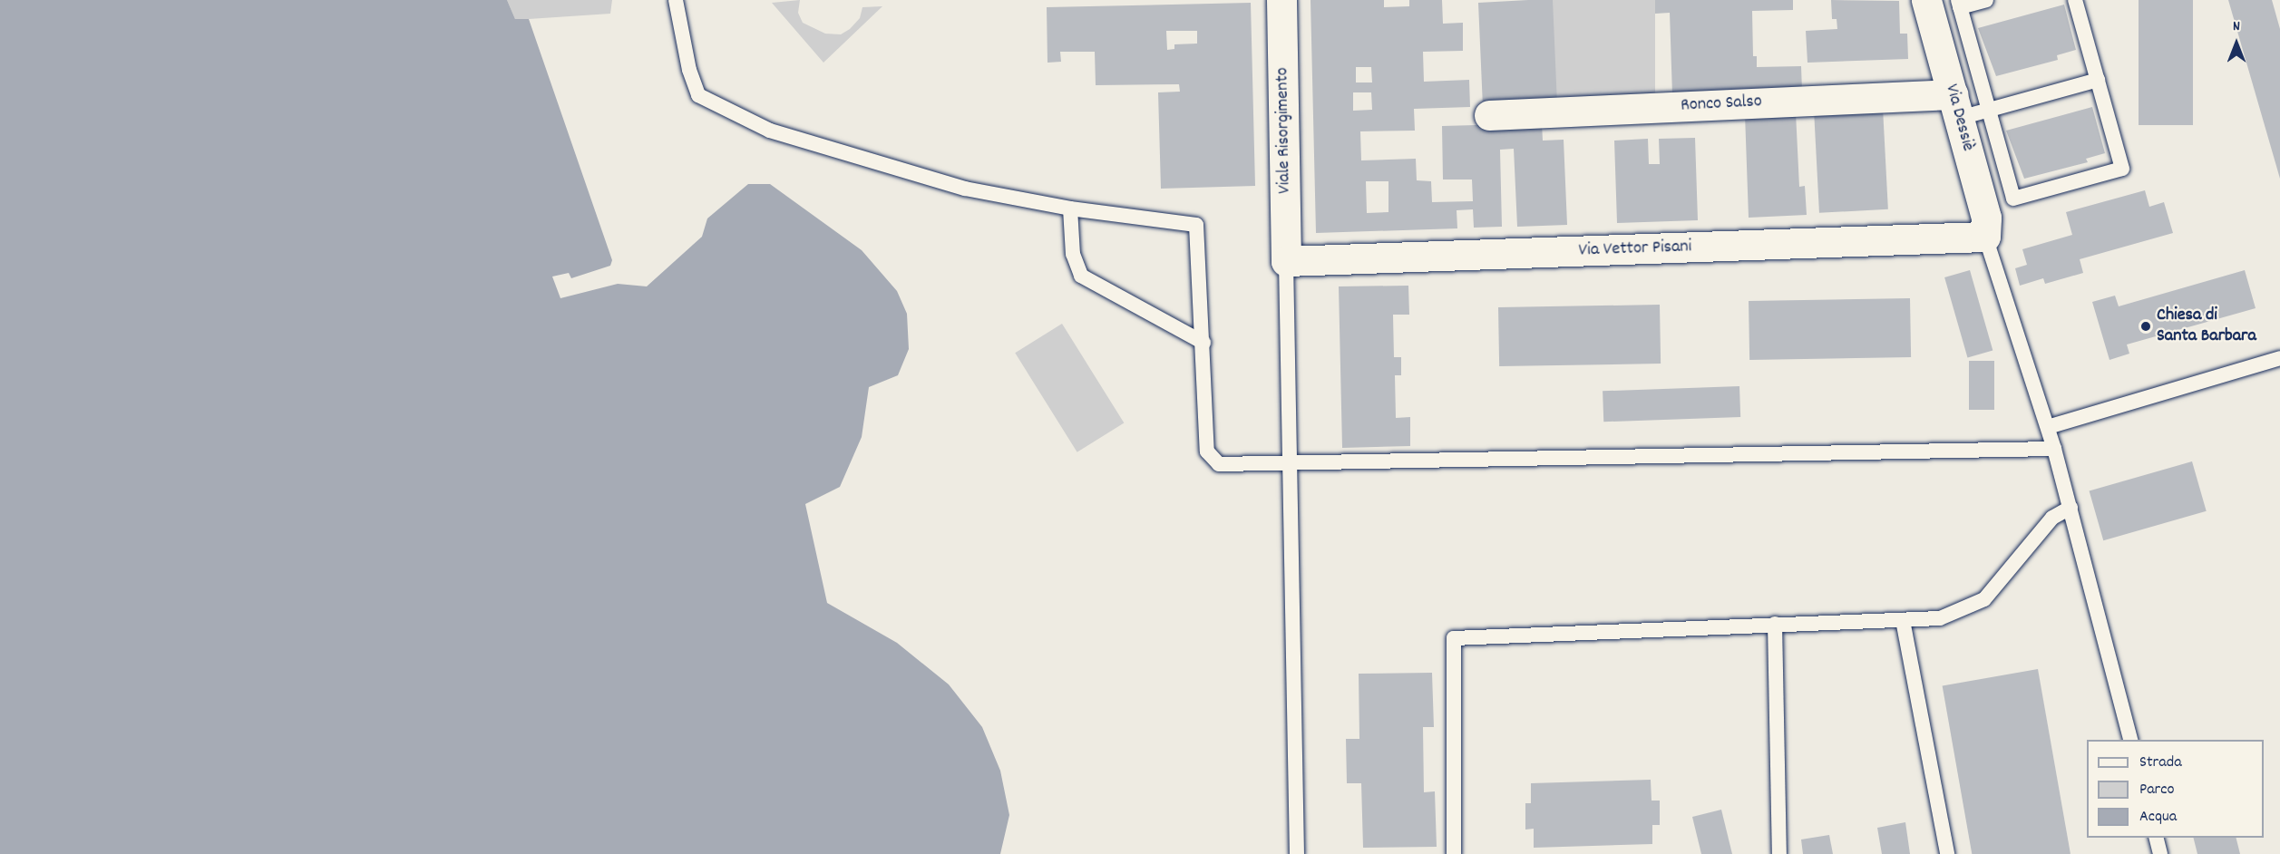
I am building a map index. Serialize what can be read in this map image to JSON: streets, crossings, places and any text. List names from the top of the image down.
{
  "streets": {
    "street": [
      "Ronco Salso",
      "Via Dessiè",
      "Viale Risorgimento",
      "Via Vettor Pisani"
    ]
  },
  "crossings": [
    ["Ronco Salso", "Via Dessiè"],
    ["Via Dessiè", "Via Vettor Pisani"],
    ["Viale Risorgimento", "Via Vettor Pisani"]
  ],
  "places": ["Chiesa di Santa Barbara"],
  "legend": ["Strada", "Parco", "Acqua"],
  "north": "top"
}
